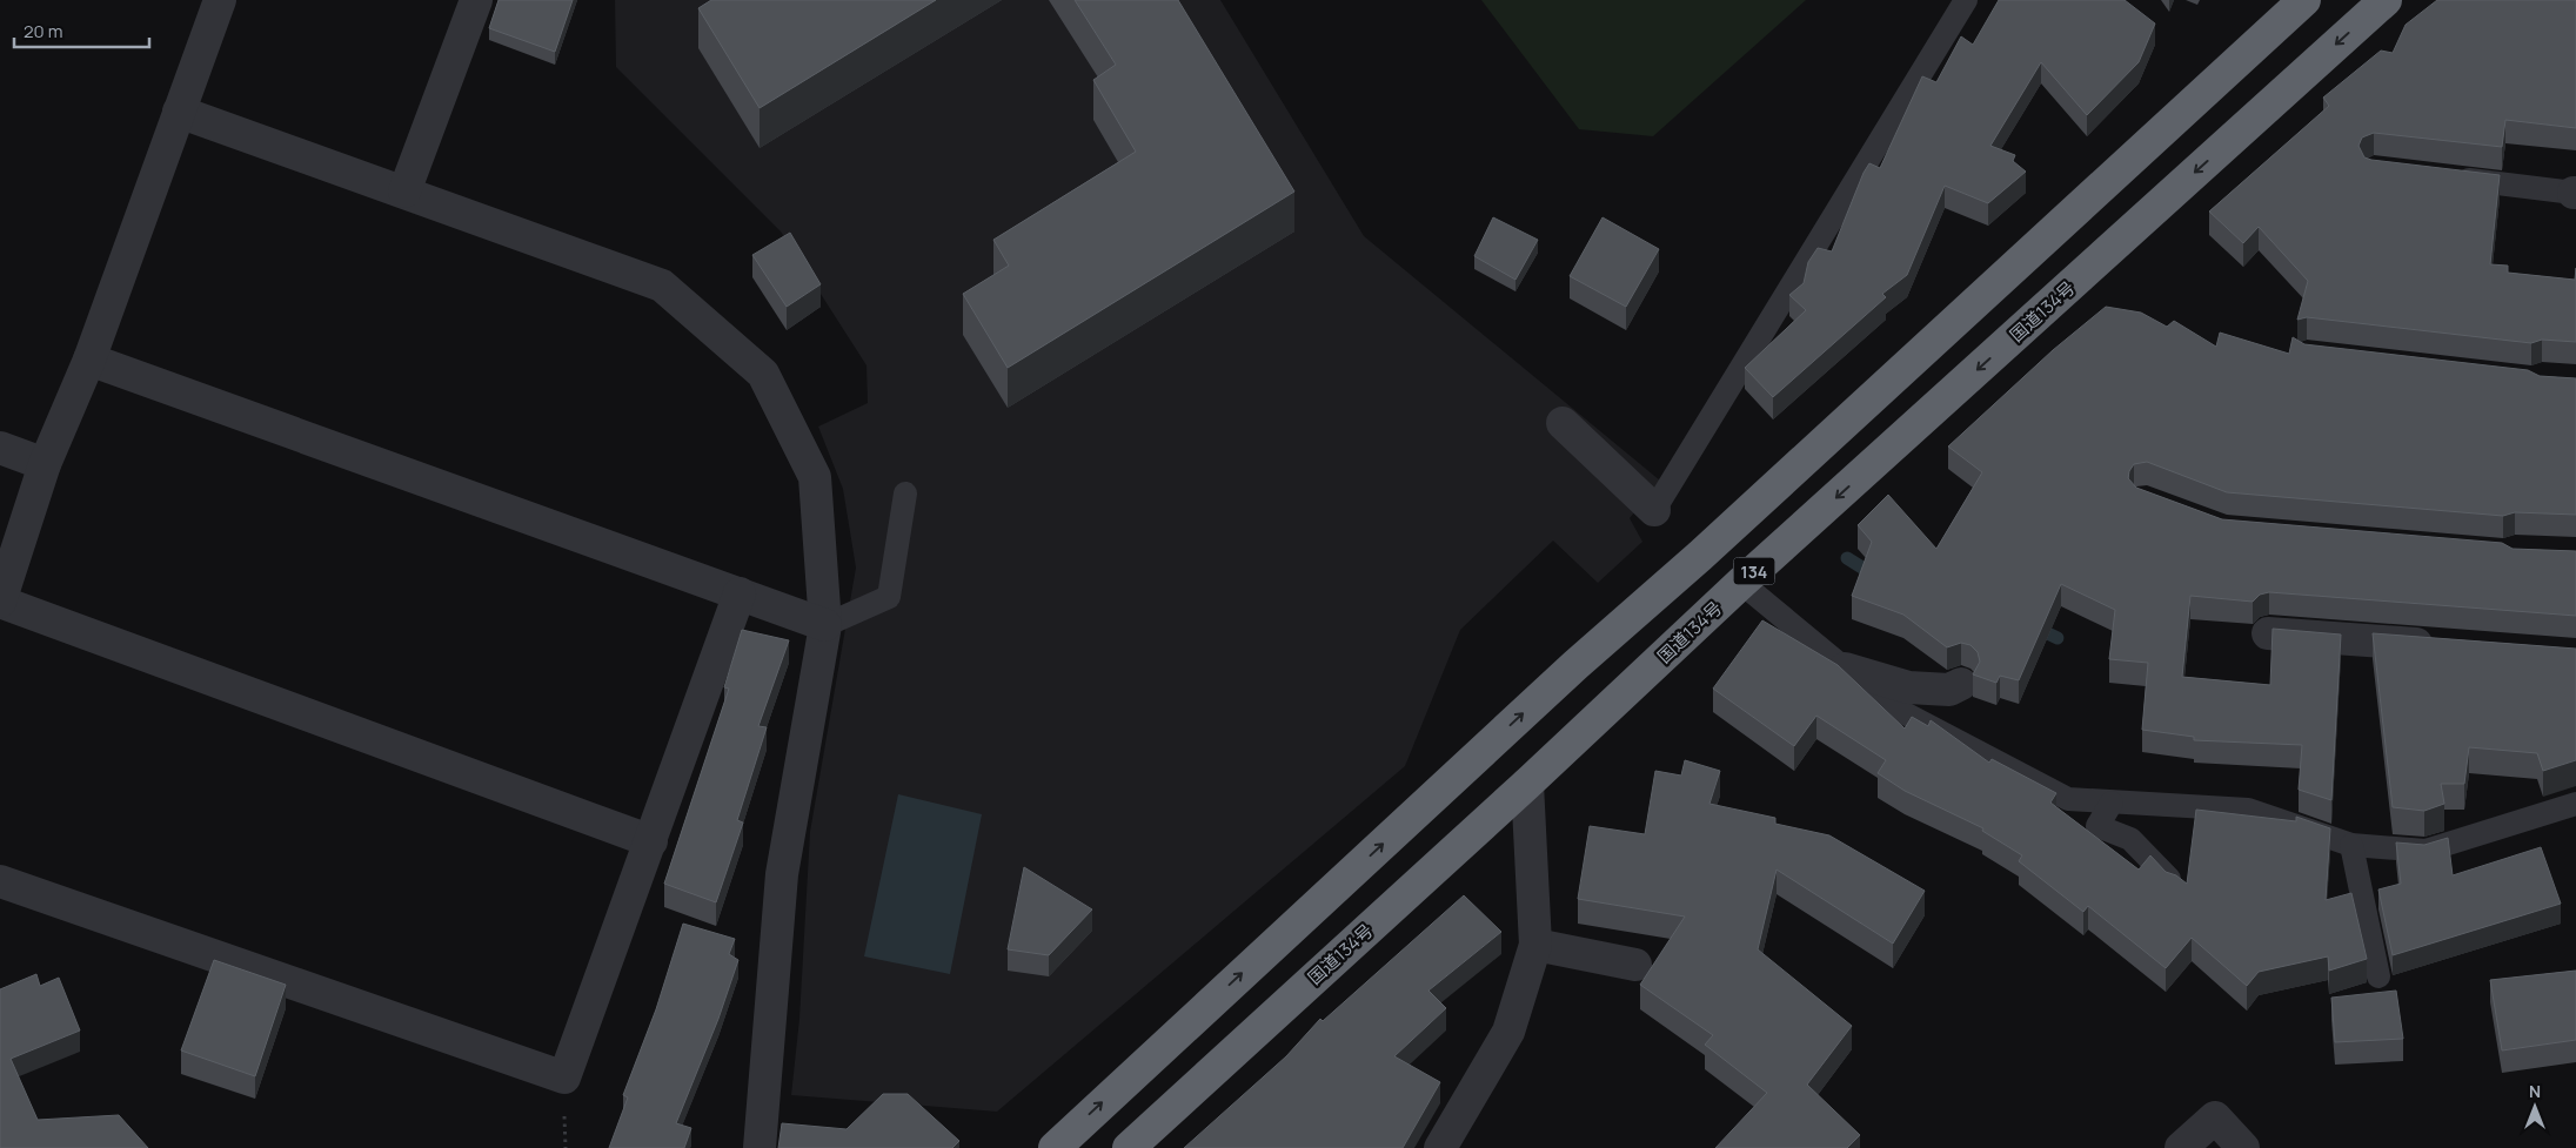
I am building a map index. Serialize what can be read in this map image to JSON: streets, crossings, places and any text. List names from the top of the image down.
{
  "streets": {
    "highway": ["国道134号", "134"]
  },
  "scale_bar": "20 m",
  "north": "top"
}
